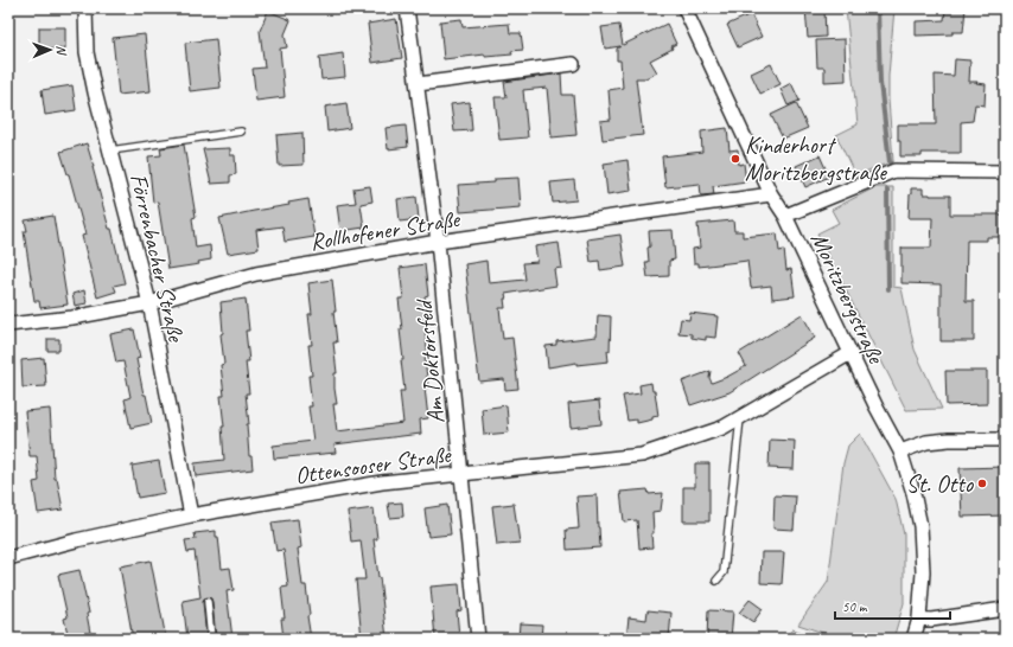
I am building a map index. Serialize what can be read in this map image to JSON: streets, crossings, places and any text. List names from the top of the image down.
{
  "streets": {
    "street": [
      "Rollhofener Straße",
      "Förrenbacher Straße",
      "Moritzbergstraße",
      "Am Doktorsfeld",
      "Ottensooser Straße"
    ]
  },
  "crossings": [
    ["Rollhofener Straße", "Förrenbacher Straße"],
    ["Rollhofener Straße", "Moritzbergstraße"],
    ["Rollhofener Straße", "Am Doktorsfeld"],
    ["Förrenbacher Straße", "Ottensooser Straße"],
    ["Moritzbergstraße", "Ottensooser Straße"],
    ["Am Doktorsfeld", "Ottensooser Straße"]
  ],
  "places": ["Kinderhort Moritzbergstraße", "St. Otto"],
  "scale_bar": "50 m",
  "north": "right"
}
